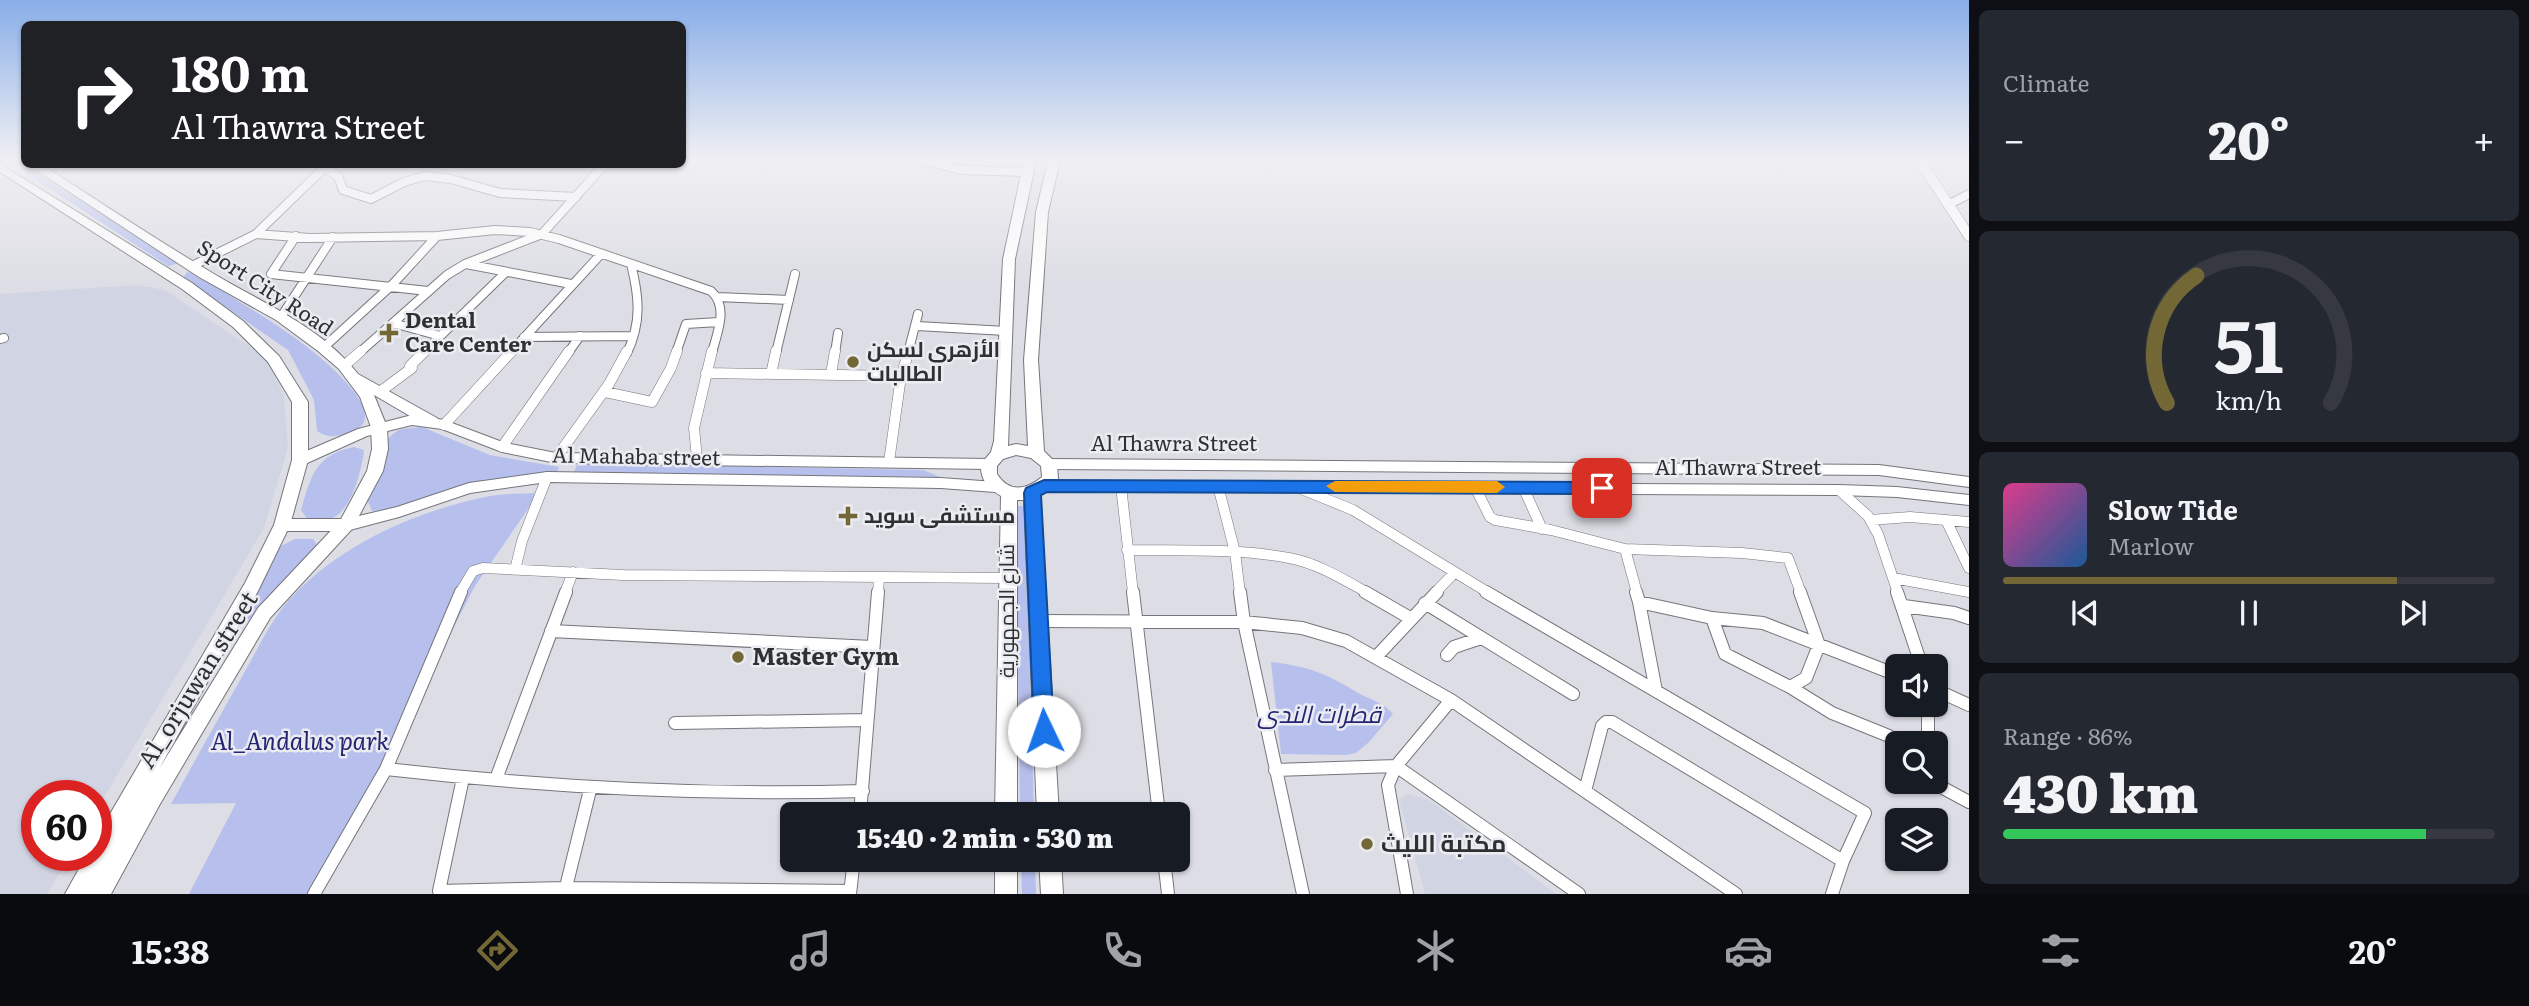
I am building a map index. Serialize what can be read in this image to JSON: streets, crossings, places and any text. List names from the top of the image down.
{
  "streets": {
    "main road": [
      "Sport City Road",
      "Al Thawra Street",
      "Al Mahaba street",
      "شارع الجمهورية",
      "Al_orjuwan street"
    ]
  },
  "crossings": [
    ["Sport City Road", "Al Mahaba street"],
    ["Sport City Road", "Al_orjuwan street"],
    ["Al Thawra Street", "Al Mahaba street"],
    ["Al Thawra Street", "شارع الجمهورية"],
    ["Al Mahaba street", "شارع الجمهورية"],
    ["Al Mahaba street", "Al_orjuwan street"]
  ],
  "parks": ["قطرات الندى", "Al_Andalus park"],
  "places": {
    "health": ["Dental Care Center", "مستشفى سويد"],
    "other": ["الأزهري لسكن الطالبات", "Master Gym", "مكتبة الليث"]
  },
  "page": {
    "tile": [
      "Climate",
      ["Range · 86%", "430 km"]
    ],
    "turn": ["180 m", "Al Thawra Street"],
    "heat": ["−", "20°", "+"],
    "song": ["Slow Tide", "Marlow"],
    "limit": "60",
    "trip": "15:40 · 2 min · 530 m",
    "tabs": ["15:38", "20°"],
    "gauge": ["51", "km/h"]
  }
}
